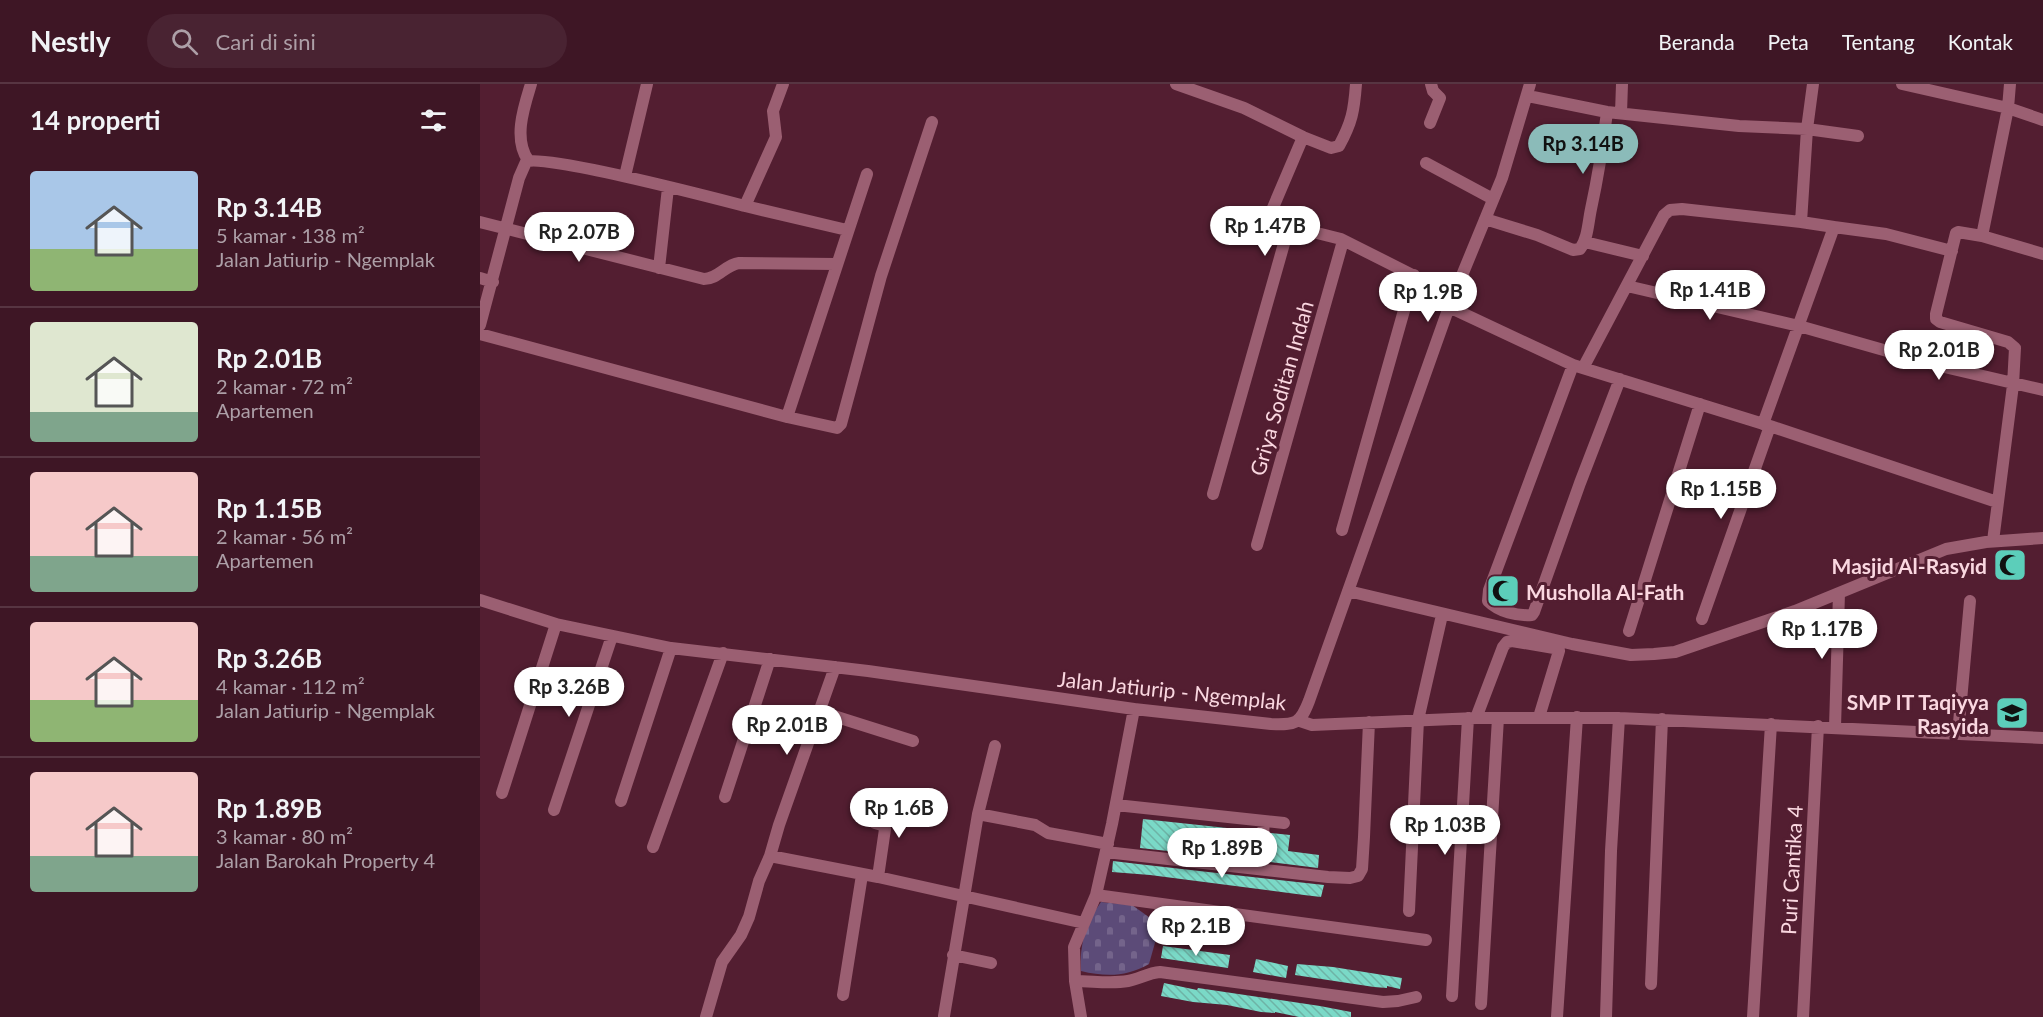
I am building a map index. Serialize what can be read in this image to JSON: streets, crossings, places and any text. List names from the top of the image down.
{
  "streets": {
    "street": ["Griya Soditan Indah", "Jalan Jatiurip - Ngemplak", "Puri Cantika 4"]
  },
  "places": {
    "mosque": ["Masjid Al-Rasyid", "Musholla Al-Fath"],
    "school or university": ["SMP IT Taqiyya Rasyida"]
  },
  "page": {
    "header": "Nestly",
    "search": "Cari di sini",
    "nav": [
      "Beranda",
      "Peta",
      "Tentang",
      "Kontak"
    ],
    "heading": "14 properti",
    "price": [
      "Rp 3.14B",
      "Rp 1.47B",
      "Rp 2.07B",
      "Rp 1.41B",
      "Rp 1.9B",
      "Rp 2.01B",
      "Rp 1.15B",
      "Rp 1.17B",
      "Rp 3.26B",
      "Rp 2.01B",
      "Rp 1.6B",
      "Rp 1.03B",
      "Rp 1.89B",
      "Rp 2.1B"
    ],
    "list": [
      {
        "name": "Rp 3.14B",
        "note": "5 kamar · 138 m² · Jalan Jatiurip - Ngemplak"
      },
      {
        "name": "Rp 2.01B",
        "note": "2 kamar · 72 m² · Apartemen"
      },
      {
        "name": "Rp 1.15B",
        "note": "2 kamar · 56 m² · Apartemen"
      },
      {
        "name": "Rp 3.26B",
        "note": "4 kamar · 112 m² · Jalan Jatiurip - Ngemplak"
      },
      {
        "name": "Rp 1.89B",
        "note": "3 kamar · 80 m² · Jalan Barokah Property 4"
      }
    ]
  }
}
